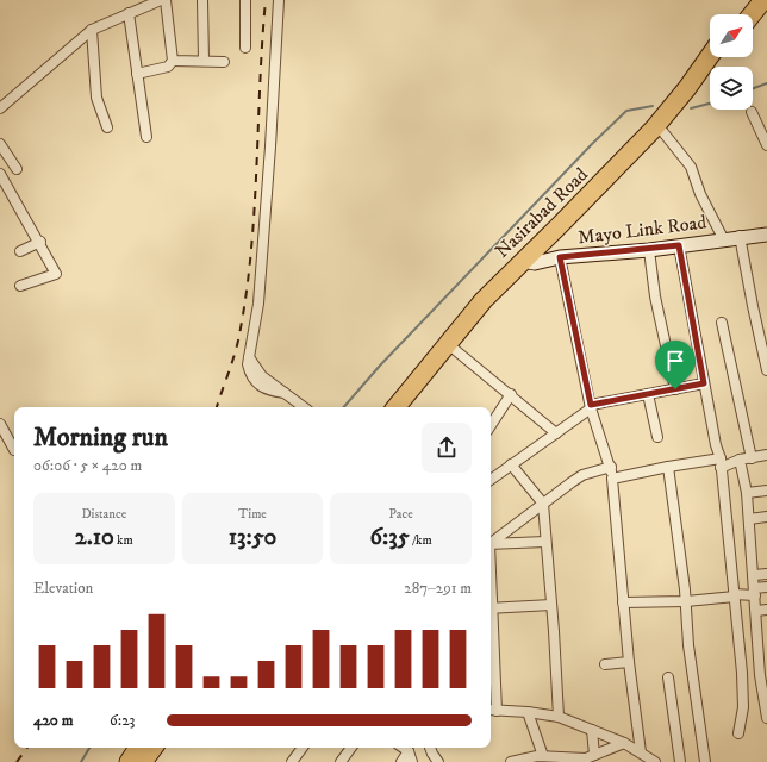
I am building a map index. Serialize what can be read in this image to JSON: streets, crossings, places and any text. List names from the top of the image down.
{
  "streets": {
    "highway": ["Nasirabad Road"],
    "street": ["Mayo Link Road"]
  },
  "crossings": [
    ["Nasirabad Road", "Mayo Link Road"]
  ],
  "north": "top right",
  "page": {
    "heading": ["Morning run", "06:06 · 5 × 420 m"],
    "stats": [
      ["Distance", "2.10 km"],
      ["Time", "13:50"],
      ["Pace", "6:35 /km"]
    ],
    "chart": ["Elevation", "287–291 m"],
    "list": [
      {
        "name": "420 m",
        "note": "6:23"
      }
    ]
  }
}
